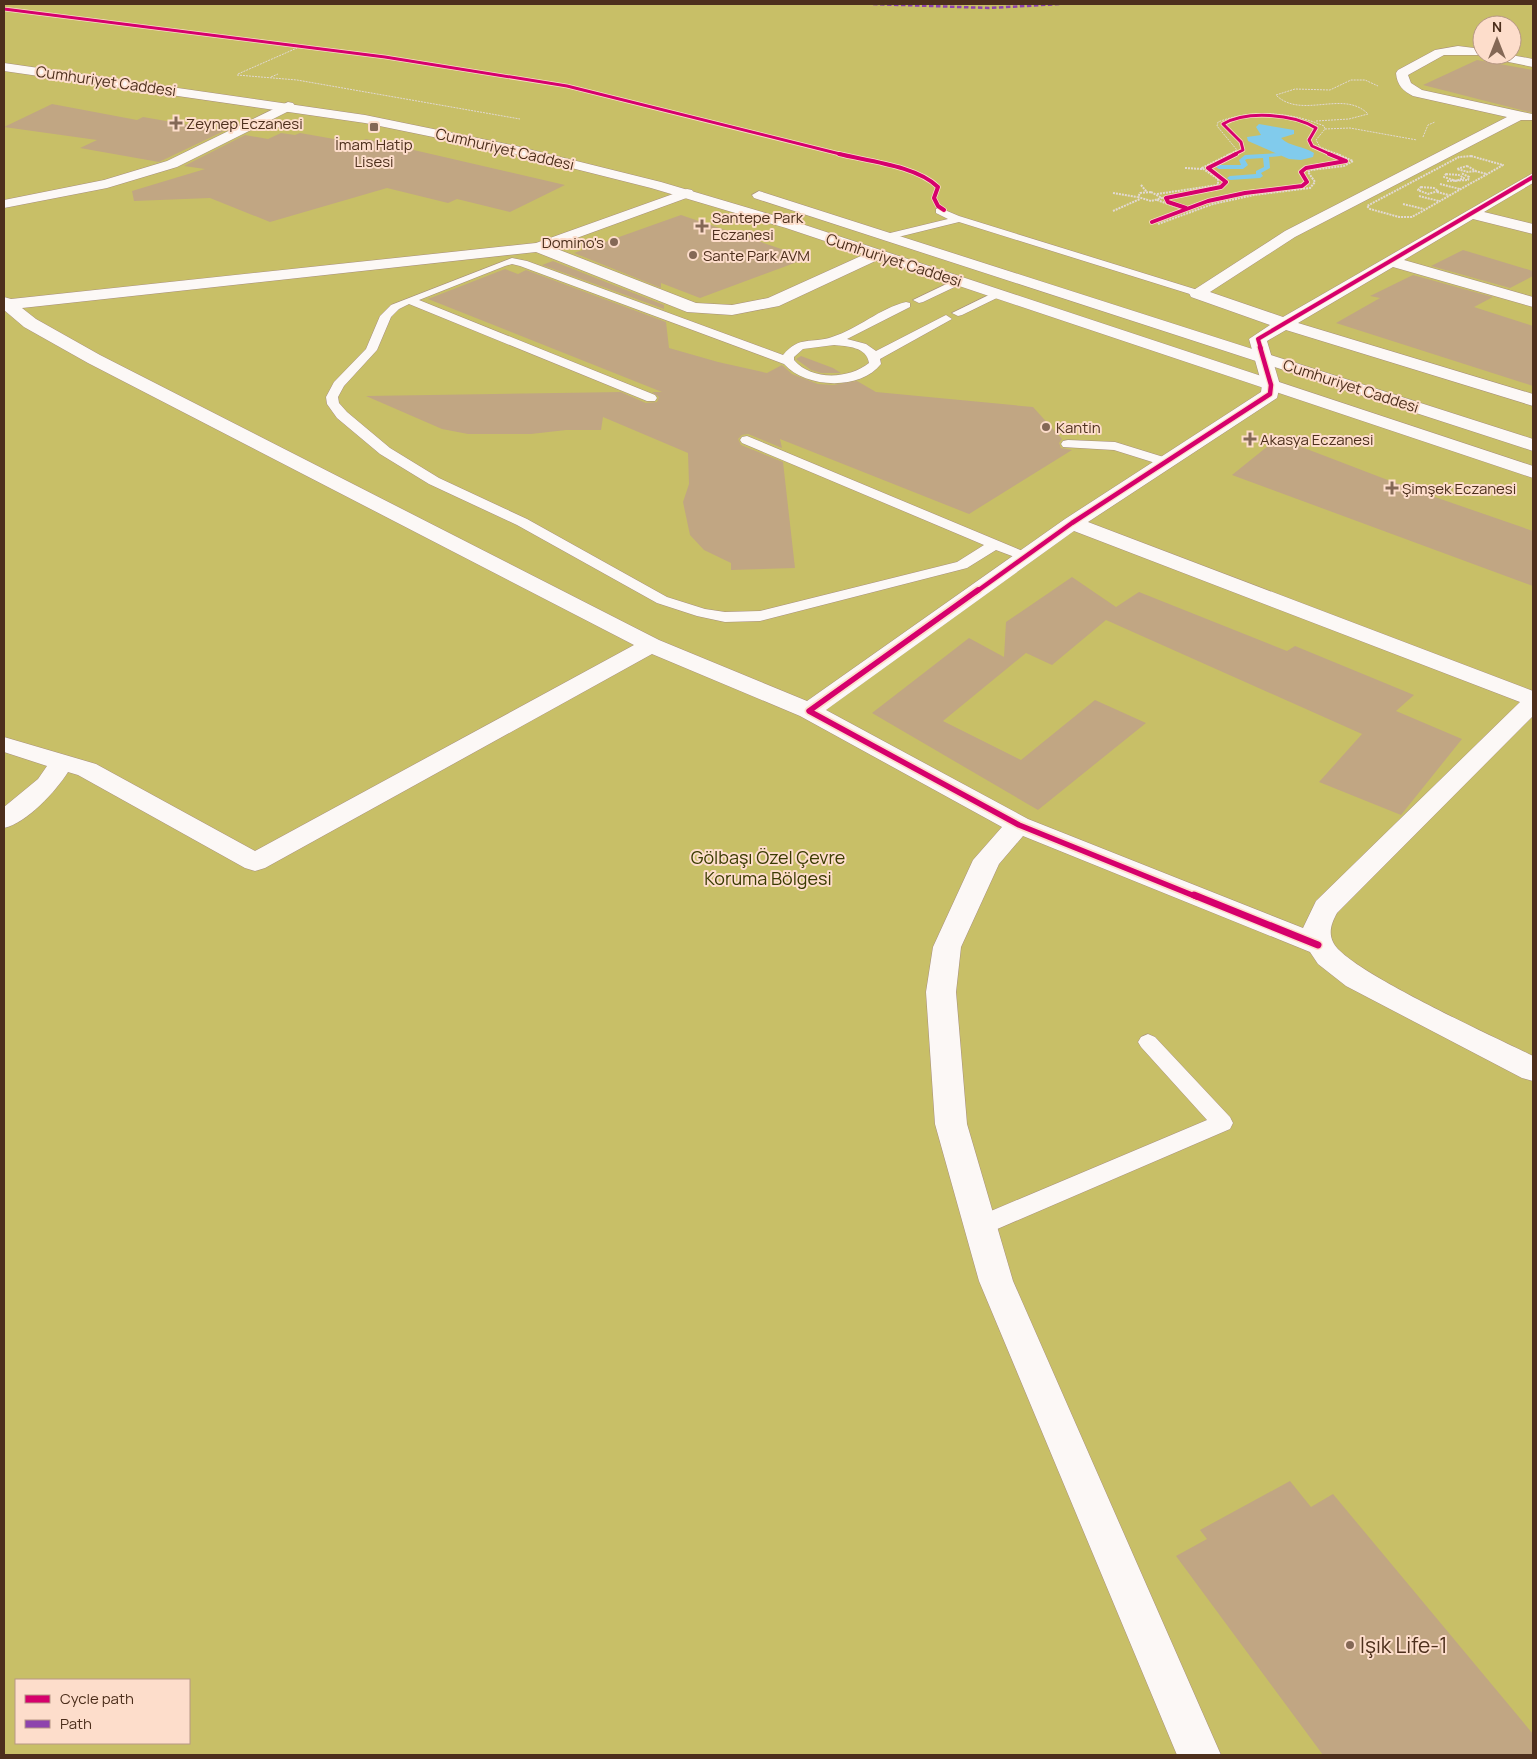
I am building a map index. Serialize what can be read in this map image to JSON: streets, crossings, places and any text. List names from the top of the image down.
{
  "streets": {
    "street": ["Cumhuriyet Caddesi"]
  },
  "parks": ["Gölbaşı Özel Çevre Koruma Bölgesi"],
  "places": {
    "health": [
      "Zeynep Eczanesi",
      "Santepe Park Eczanesi",
      "Akasya Eczanesi",
      "Şimşek Eczanesi"
    ],
    "transit": ["İmam Hatip Lisesi"],
    "other": [
      "Domino's",
      "Sante Park AVM",
      "Kantin",
      "Işık Life-1"
    ]
  },
  "legend": ["Cycle path", "Path"],
  "north": "top"
}
